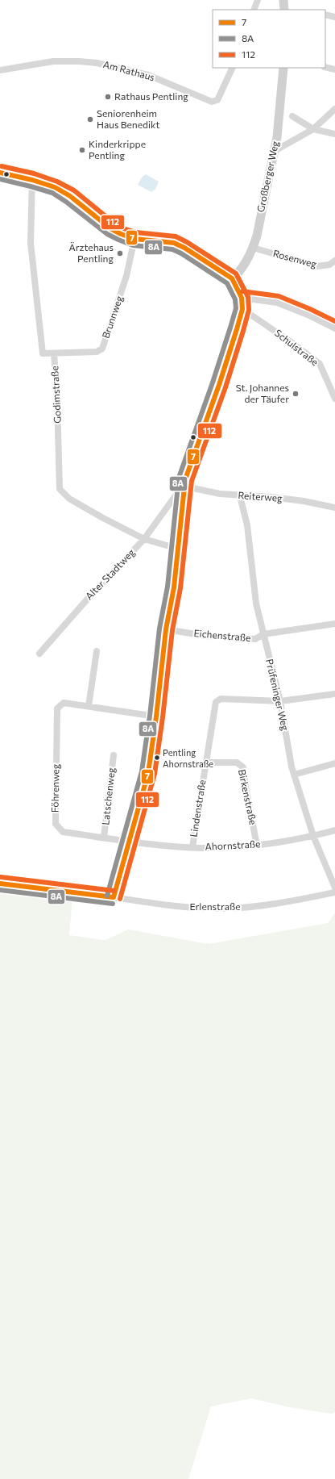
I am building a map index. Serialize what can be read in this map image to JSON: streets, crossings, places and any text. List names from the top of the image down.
{
  "streets": {
    "street": [
      "Am Rathaus",
      "Großberger Weg",
      "Rosenweg",
      "Brunnweg",
      "Schulstraße",
      "Godimstraße",
      "Reiterweg",
      "Alter Stadtweg",
      "Eichenstraße",
      "Prüfeninger Weg",
      "Föhrenweg",
      "Latschenweg",
      "Birkenstraße",
      "Lindenstraße",
      "Ahornstraße",
      "Erlenstraße"
    ]
  },
  "crossings": [
    ["Großberger Weg", "Rosenweg"],
    ["Brunnweg", "Godimstraße"],
    ["Godimstraße", "Alter Stadtweg"],
    ["Reiterweg", "Prüfeninger Weg"],
    ["Eichenstraße", "Prüfeninger Weg"],
    ["Prüfeninger Weg", "Lindenstraße"],
    ["Prüfeninger Weg", "Ahornstraße"],
    ["Föhrenweg", "Latschenweg"],
    ["Föhrenweg", "Ahornstraße"],
    ["Birkenstraße", "Lindenstraße"],
    ["Birkenstraße", "Ahornstraße"],
    ["Lindenstraße", "Ahornstraße"]
  ],
  "places": [
    "Rathaus Pentling",
    "Seniorenheim Haus Benedikt",
    "Kinderkrippe Pentling",
    "Ärztehaus Pentling",
    "St. Johannes der Täufer",
    "Pentling Ahornstraße"
  ],
  "lines": ["transit line 112", "transit line 7", "transit line 8A"],
  "legend": ["7", "8A", "112"]
}
